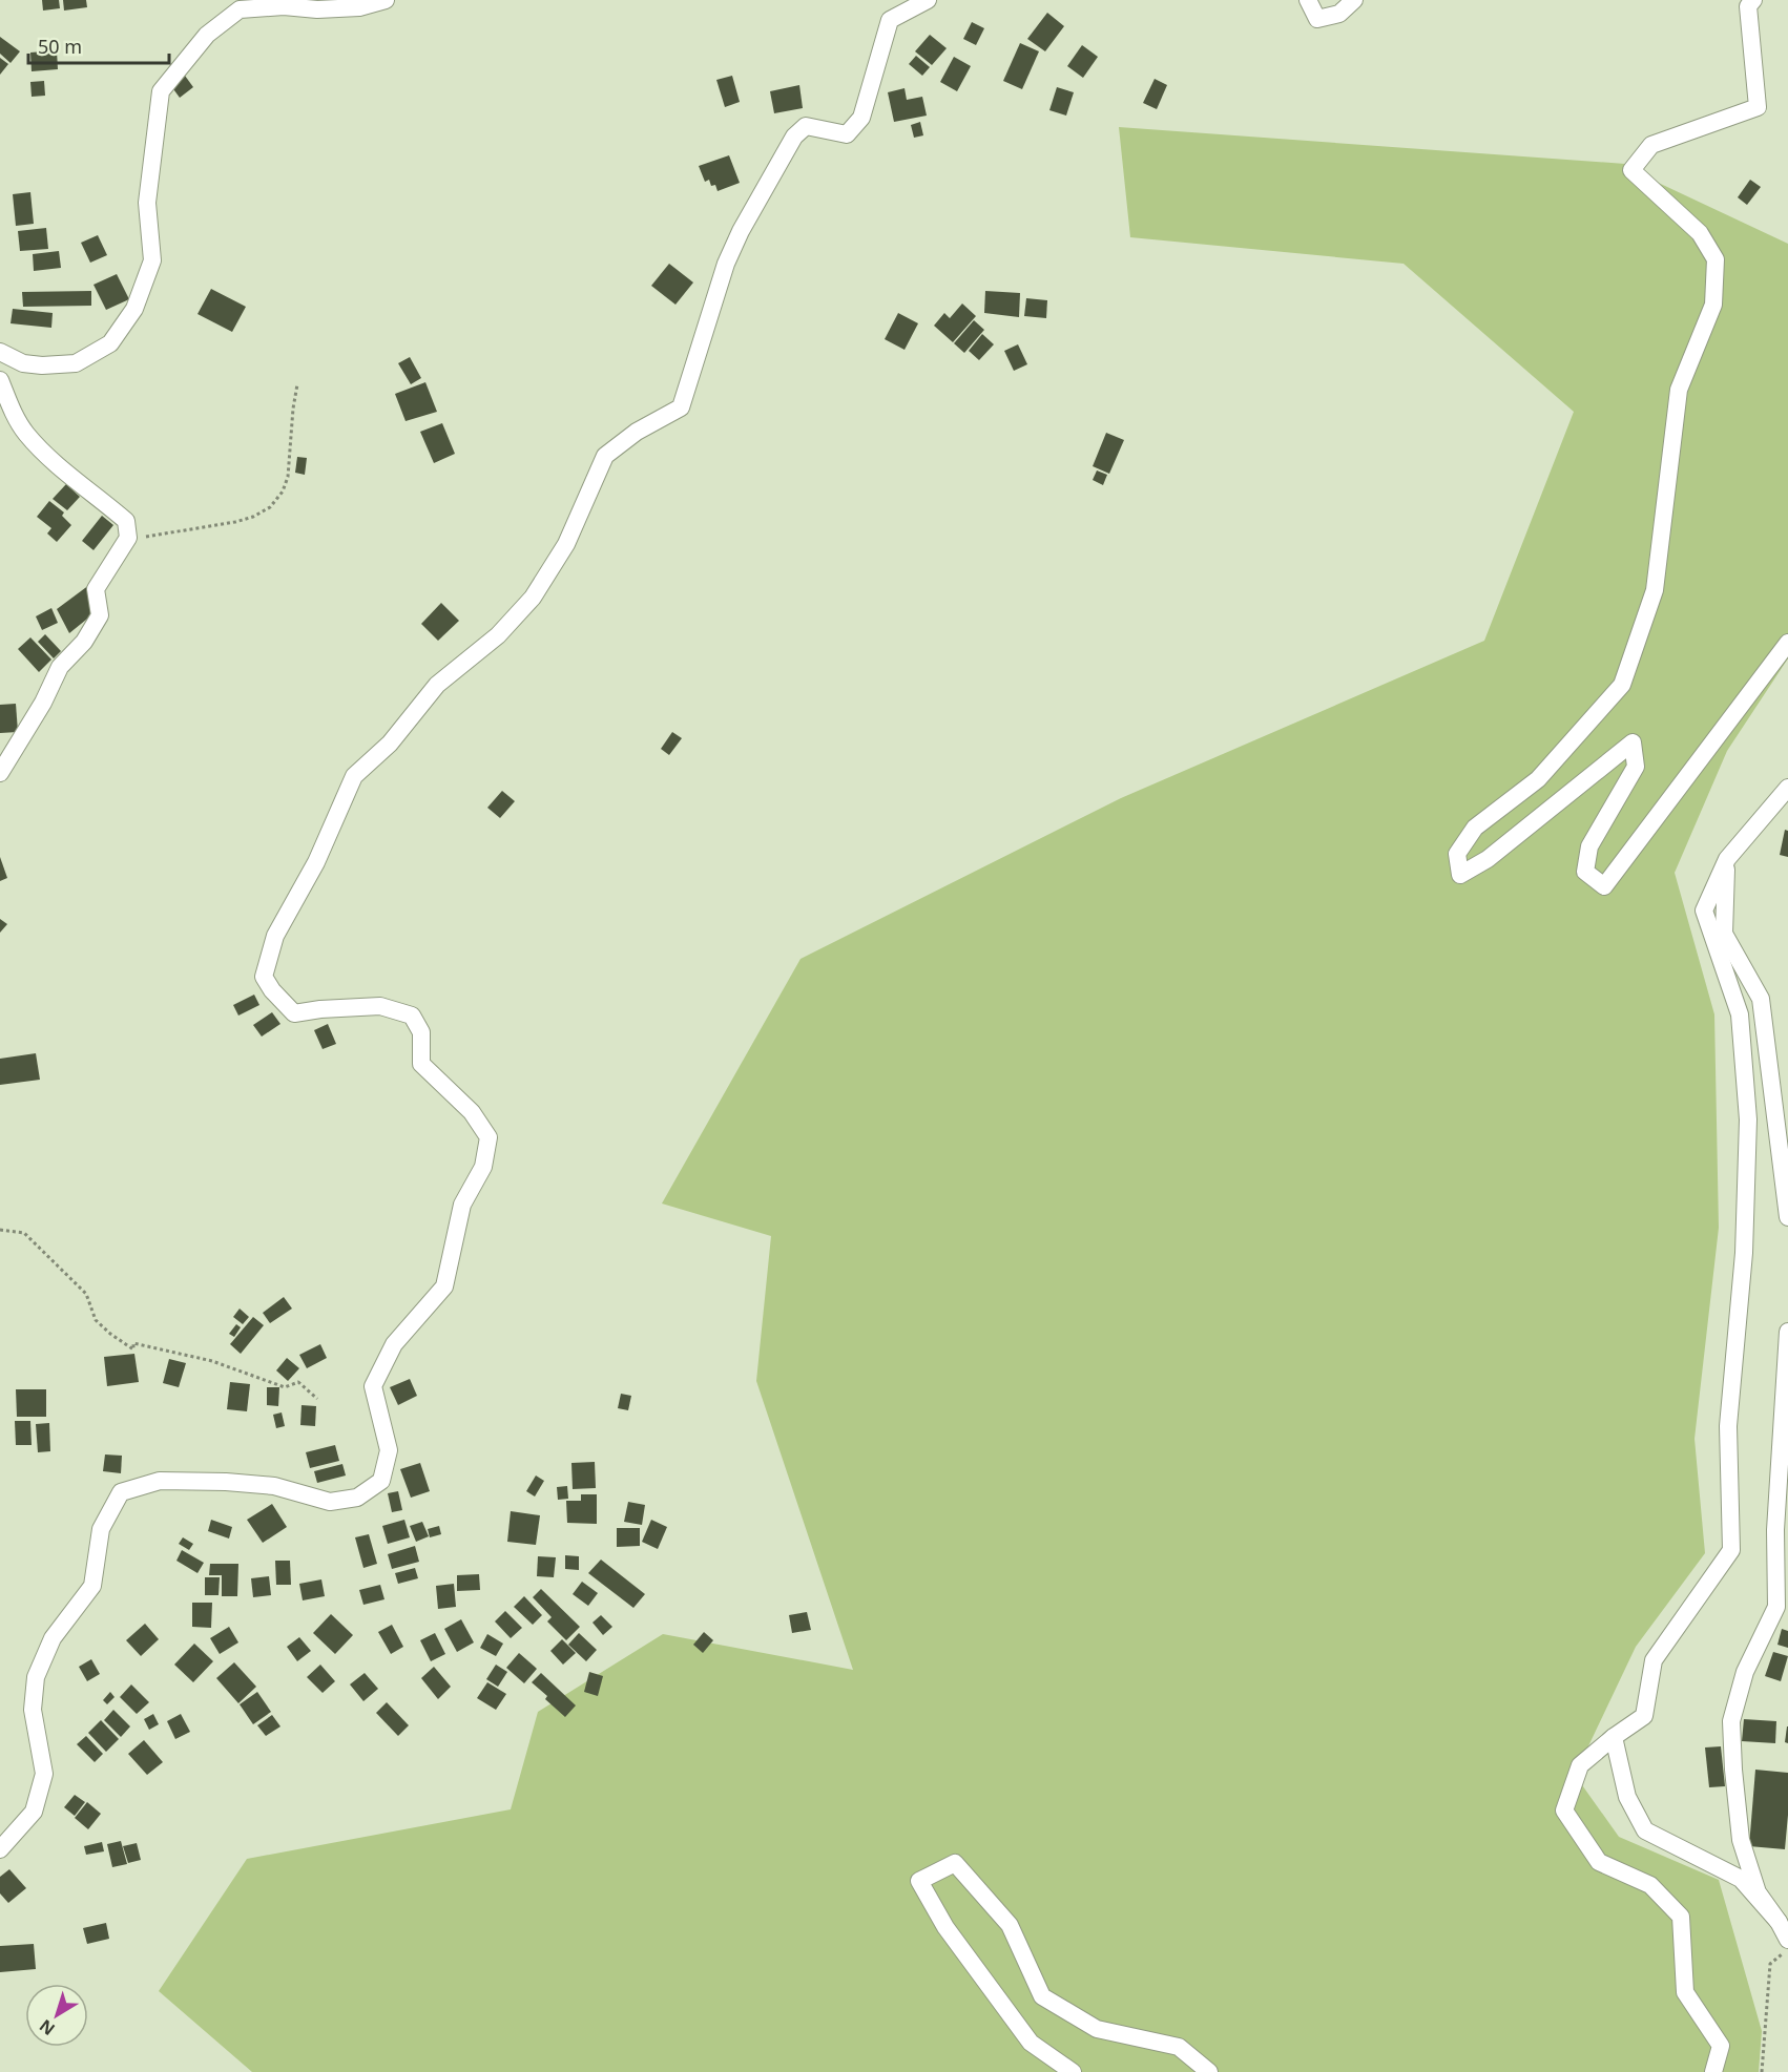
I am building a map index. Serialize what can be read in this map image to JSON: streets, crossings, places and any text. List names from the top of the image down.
{
  "scale_bar": "50 m",
  "north": "bottom left"
}
